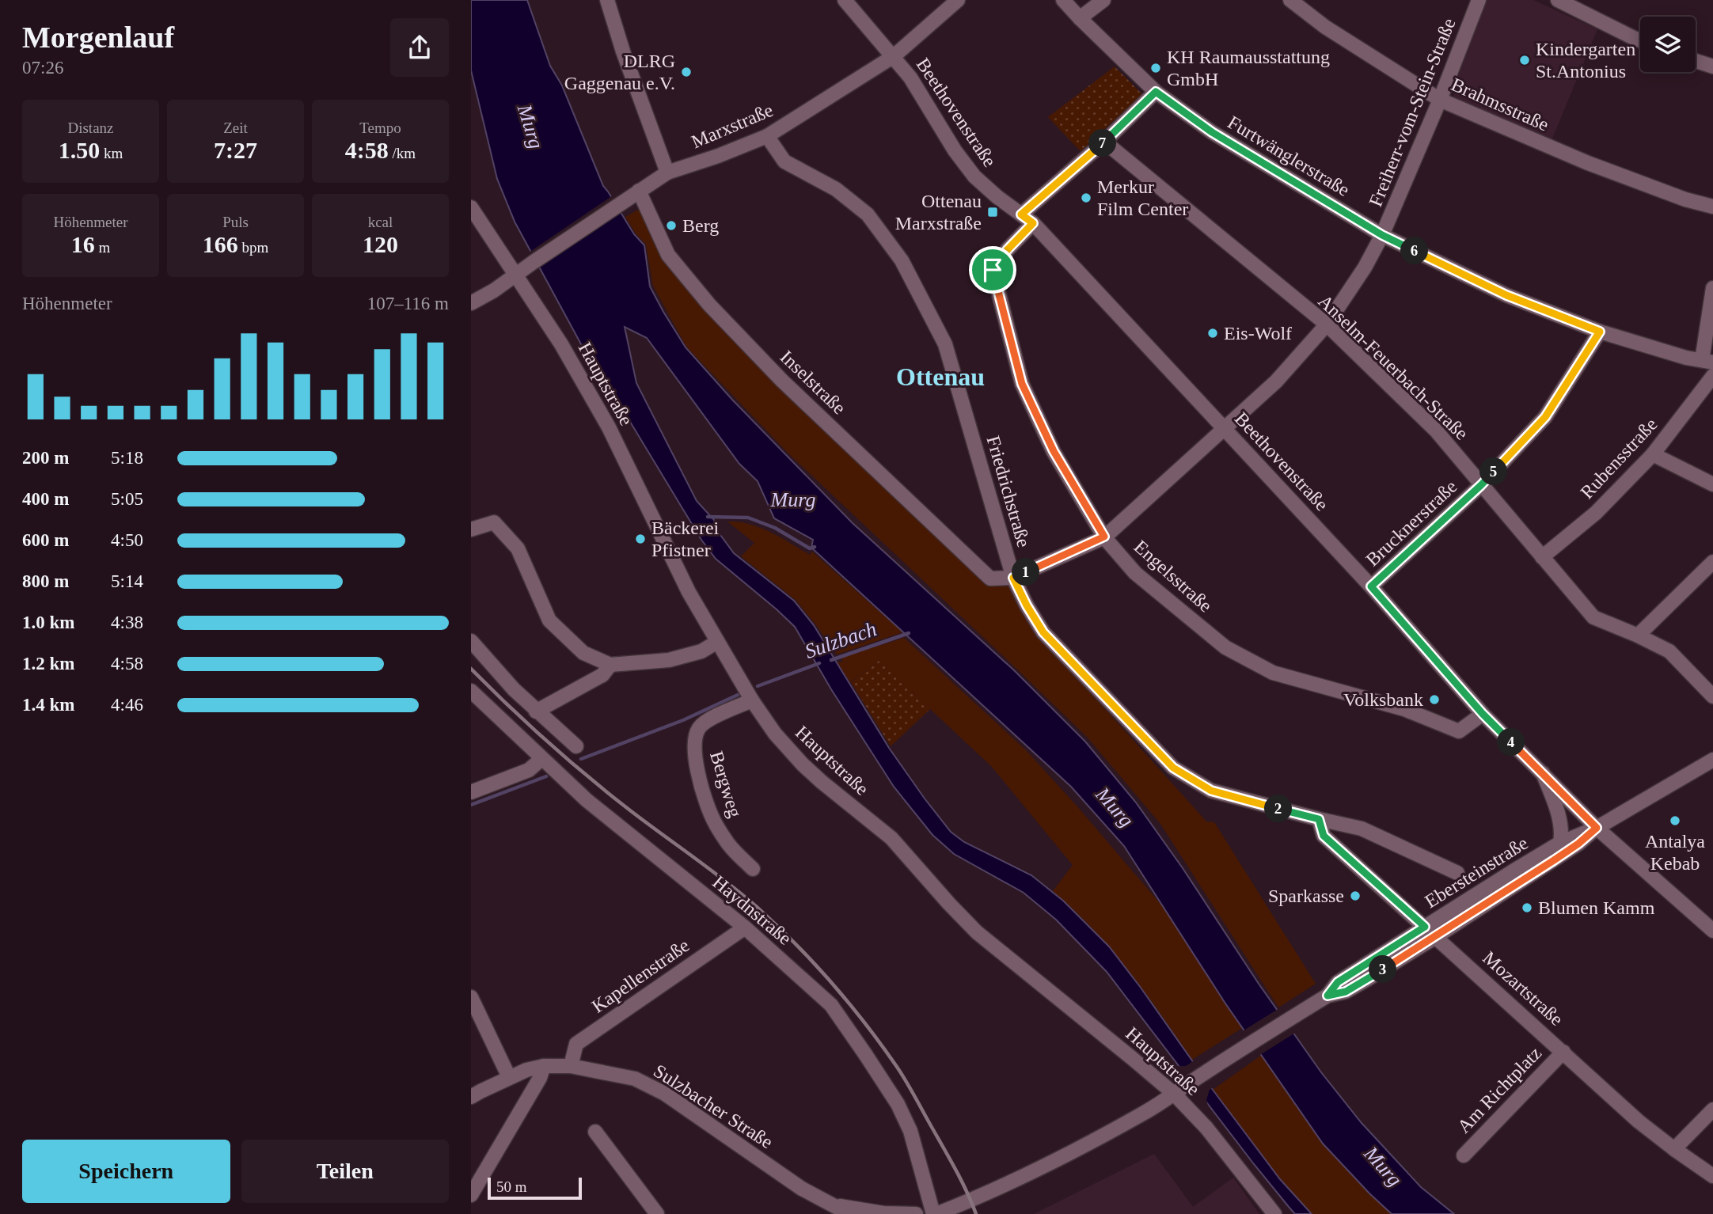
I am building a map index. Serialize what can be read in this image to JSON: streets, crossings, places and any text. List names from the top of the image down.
{
  "streets": {
    "street": [
      "Brahmsstraße",
      "Beethovenstraße",
      "Freiherr-vom-Stein-Straße",
      "Marxstraße",
      "Furtwänglerstraße",
      "Anselm-Feuerbach-Straße",
      "Inselstraße",
      "Hauptstraße",
      "Rubensstraße",
      "Friedrichstraße",
      "Brucknerstraße",
      "Engelsstraße",
      "Bergweg",
      "Ebersteinstraße",
      "Haydnstraße",
      "Kapellenstraße",
      "Mozartstraße",
      "Am Richtplatz",
      "Sulzbacher Straße"
    ]
  },
  "crossings": [
    ["Brahmsstraße", "Freiherr-vom-Stein-Straße"],
    ["Beethovenstraße", "Freiherr-vom-Stein-Straße"],
    ["Beethovenstraße", "Marxstraße"],
    ["Beethovenstraße", "Brucknerstraße"],
    ["Beethovenstraße", "Engelsstraße"],
    ["Beethovenstraße", "Ebersteinstraße"],
    ["Freiherr-vom-Stein-Straße", "Furtwänglerstraße"],
    ["Freiherr-vom-Stein-Straße", "Anselm-Feuerbach-Straße"],
    ["Freiherr-vom-Stein-Straße", "Inselstraße"],
    ["Freiherr-vom-Stein-Straße", "Friedrichstraße"],
    ["Freiherr-vom-Stein-Straße", "Engelsstraße"],
    ["Marxstraße", "Inselstraße"],
    ["Marxstraße", "Hauptstraße"],
    ["Marxstraße", "Friedrichstraße"],
    ["Furtwänglerstraße", "Brucknerstraße"],
    ["Anselm-Feuerbach-Straße", "Rubensstraße"],
    ["Anselm-Feuerbach-Straße", "Brucknerstraße"],
    ["Hauptstraße", "Bergweg"],
    ["Hauptstraße", "Ebersteinstraße"],
    ["Friedrichstraße", "Mozartstraße"],
    ["Ebersteinstraße", "Mozartstraße"],
    ["Haydnstraße", "Kapellenstraße"],
    ["Kapellenstraße", "Sulzbacher Straße"],
    ["Mozartstraße", "Am Richtplatz"]
  ],
  "districts": ["Ottenau"],
  "water": ["Murg", "Sulzbach"],
  "places": {
    "other": [
      "Kindergarten St.Antonius",
      "KH Raumausstattung GmbH",
      "DLRG Gaggenau e.V.",
      "Merkur Film Center",
      "Berg",
      "Eis-Wolf",
      "Bäckerei Pfistner",
      "Volksbank",
      "Antalya Kebab",
      "Sparkasse",
      "Blumen Kamm"
    ],
    "transit": ["Ottenau Marxstraße"]
  },
  "scale_bar": "50 m",
  "page": {
    "heading": ["Morgenlauf", "07:26"],
    "stats": [
      ["Distanz", "1.50 km"],
      ["Zeit", "7:27"],
      ["Tempo", "4:58 /km"],
      ["Höhenmeter", "16 m"],
      ["Puls", "166 bpm"],
      ["kcal", "120"]
    ],
    "pins": [
      "7",
      "6",
      "5",
      "1",
      "4",
      "2",
      "3"
    ],
    "chart": ["Höhenmeter", "107–116 m"],
    "list": [
      {
        "name": "200 m",
        "note": "5:18"
      },
      {
        "name": "400 m",
        "note": "5:05"
      },
      {
        "name": "600 m",
        "note": "4:50"
      },
      {
        "name": "800 m",
        "note": "5:14"
      },
      {
        "name": "1.0 km",
        "note": "4:38"
      },
      {
        "name": "1.2 km",
        "note": "4:58"
      },
      {
        "name": "1.4 km",
        "note": "4:46"
      }
    ],
    "buttons": ["Speichern", "Teilen"],
    "scale": "50 m"
  }
}
